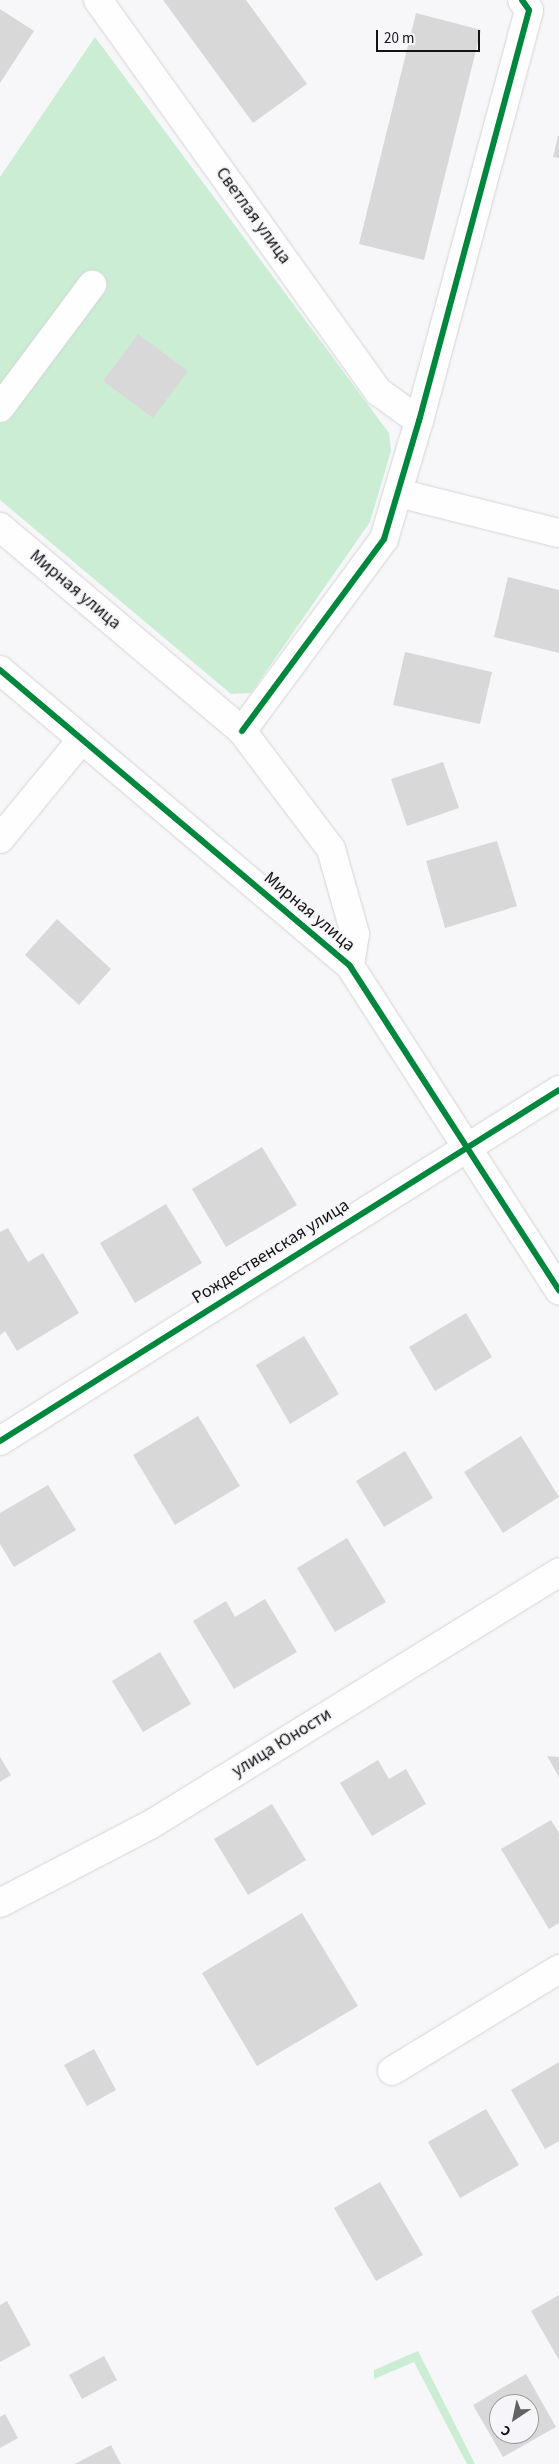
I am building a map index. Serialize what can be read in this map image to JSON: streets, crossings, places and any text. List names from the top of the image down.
{
  "streets": {
    "street": [
      "Светлая улица",
      "Мирная улица",
      "Рождественская улица",
      "улица Юности"
    ]
  },
  "crossings": [
    ["Мирная улица", "Рождественская улица"]
  ],
  "scale_bar": "20 m",
  "north": "bottom left"
}
